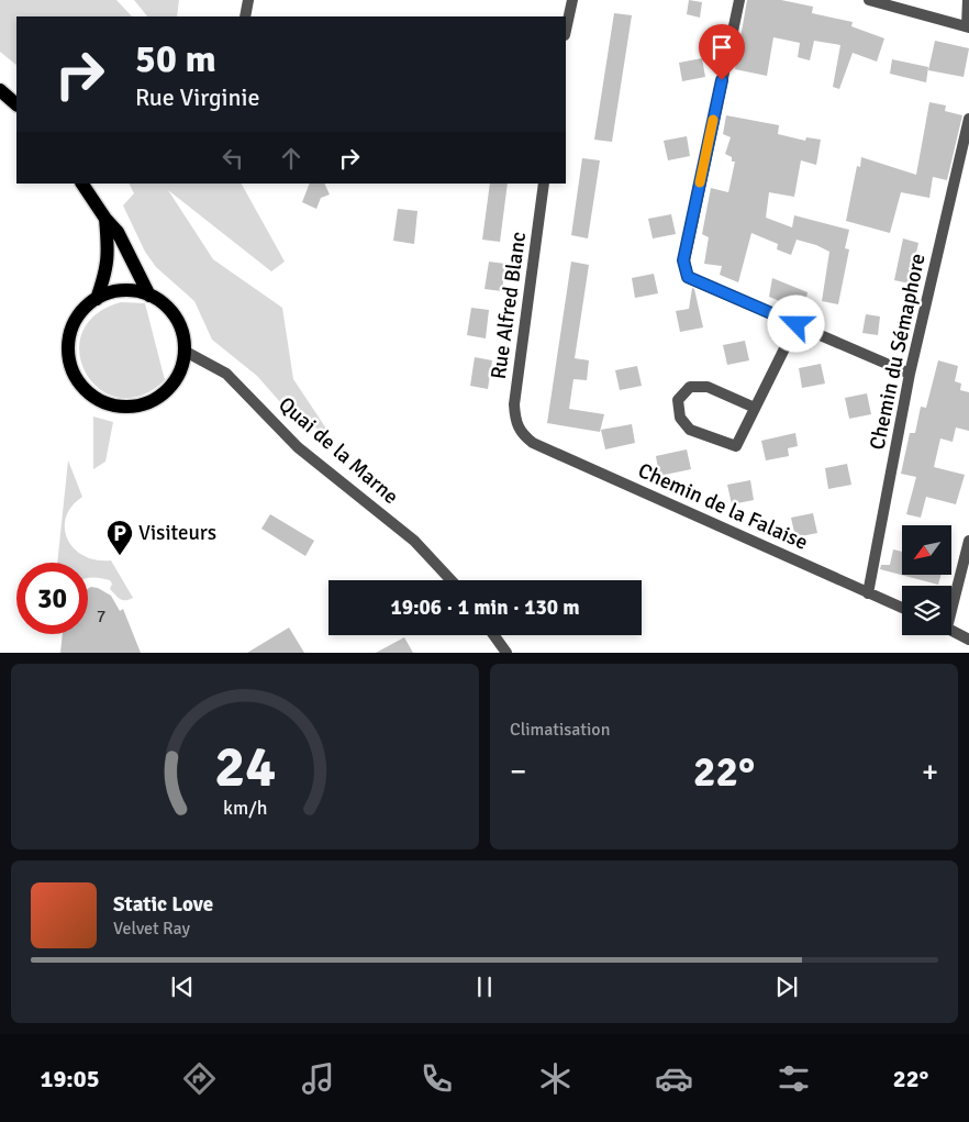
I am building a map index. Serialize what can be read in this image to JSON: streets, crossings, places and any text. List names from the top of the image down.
{
  "streets": {
    "street": [
      "Rue Alfred Blanc",
      "Chemin du Sémaphore",
      "Quai de la Marne",
      "Chemin de la Falaise"
    ]
  },
  "crossings": [
    ["Rue Alfred Blanc", "Chemin de la Falaise"],
    ["Chemin du Sémaphore", "Chemin de la Falaise"]
  ],
  "places": {
    "parking": ["Visiteurs"]
  },
  "house_numbers": ["7"],
  "north": "bottom left",
  "page": {
    "turn": ["50 m", "Rue Virginie"],
    "limit": "30",
    "trip": "19:06 · 1 min · 130 m",
    "tile": "Climatisation",
    "heat": ["−", "22°", "+"],
    "song": ["Static Love", "Velvet Ray"],
    "tabs": ["19:05", "22°"],
    "gauge": ["24", "km/h"]
  }
}
